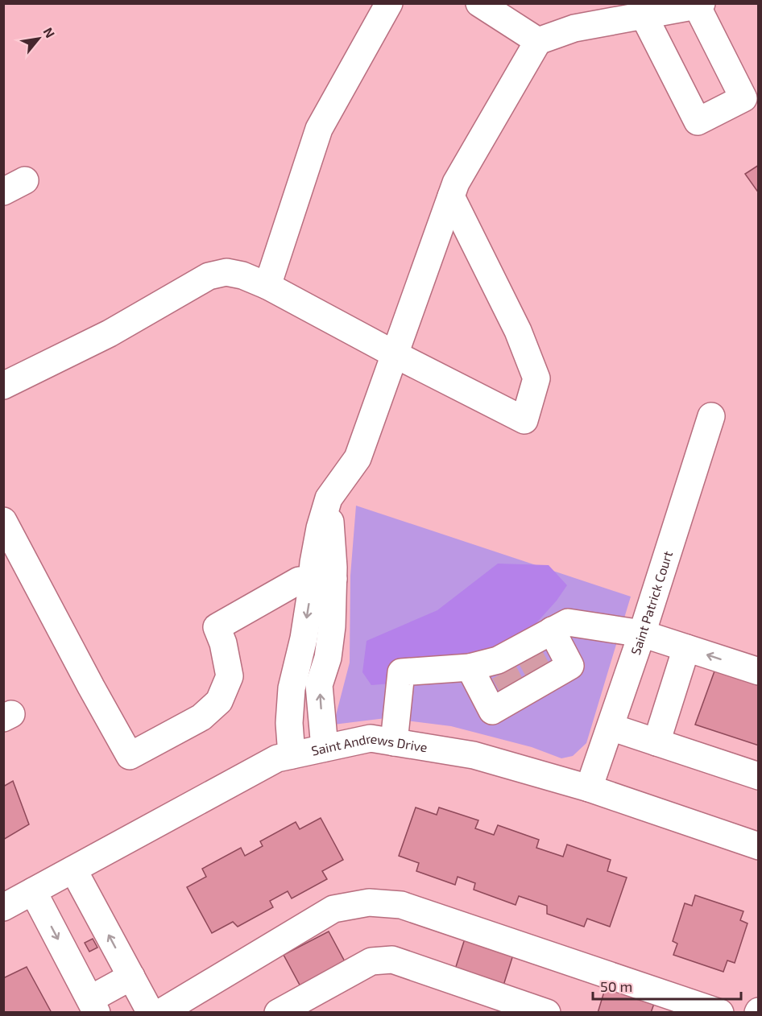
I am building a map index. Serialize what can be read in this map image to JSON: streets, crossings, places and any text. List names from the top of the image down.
{
  "streets": {
    "street": ["Saint Patrick Court", "Saint Andrews Drive"]
  },
  "crossings": [
    ["Saint Patrick Court", "Saint Andrews Drive"]
  ],
  "scale_bar": "50 m",
  "north": "top right"
}
